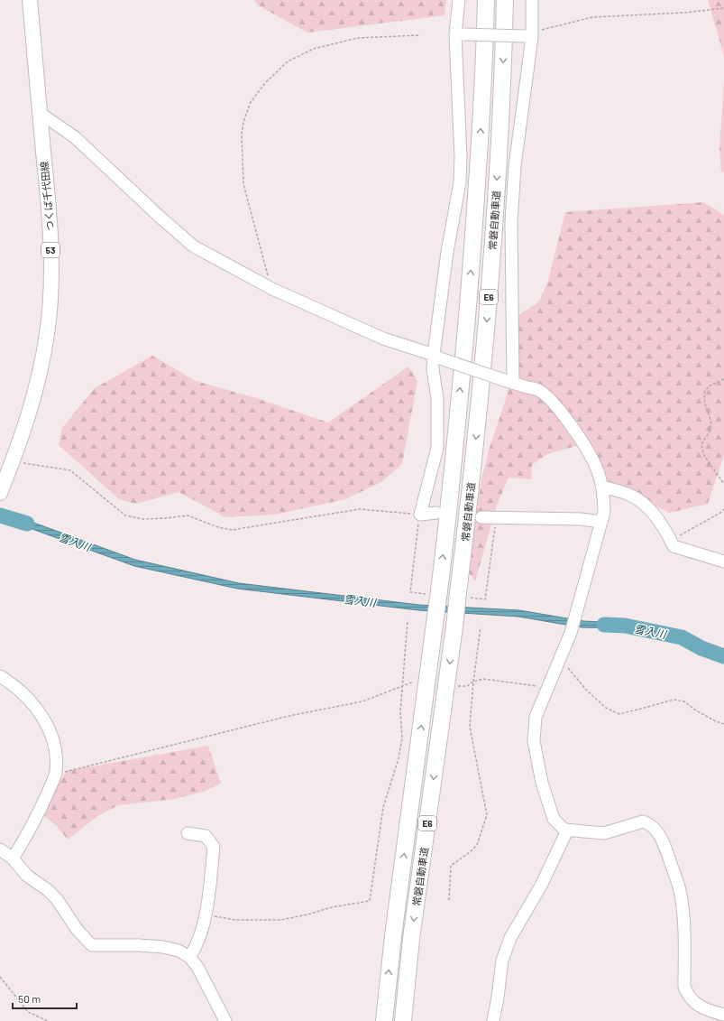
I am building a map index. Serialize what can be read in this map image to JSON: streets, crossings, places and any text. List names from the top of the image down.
{
  "streets": {
    "highway": ["常磐自動車道", "E6"],
    "main road": ["つくば千代田線", "53"]
  },
  "water": ["雪入川"],
  "scale_bar": "50 m"
}
